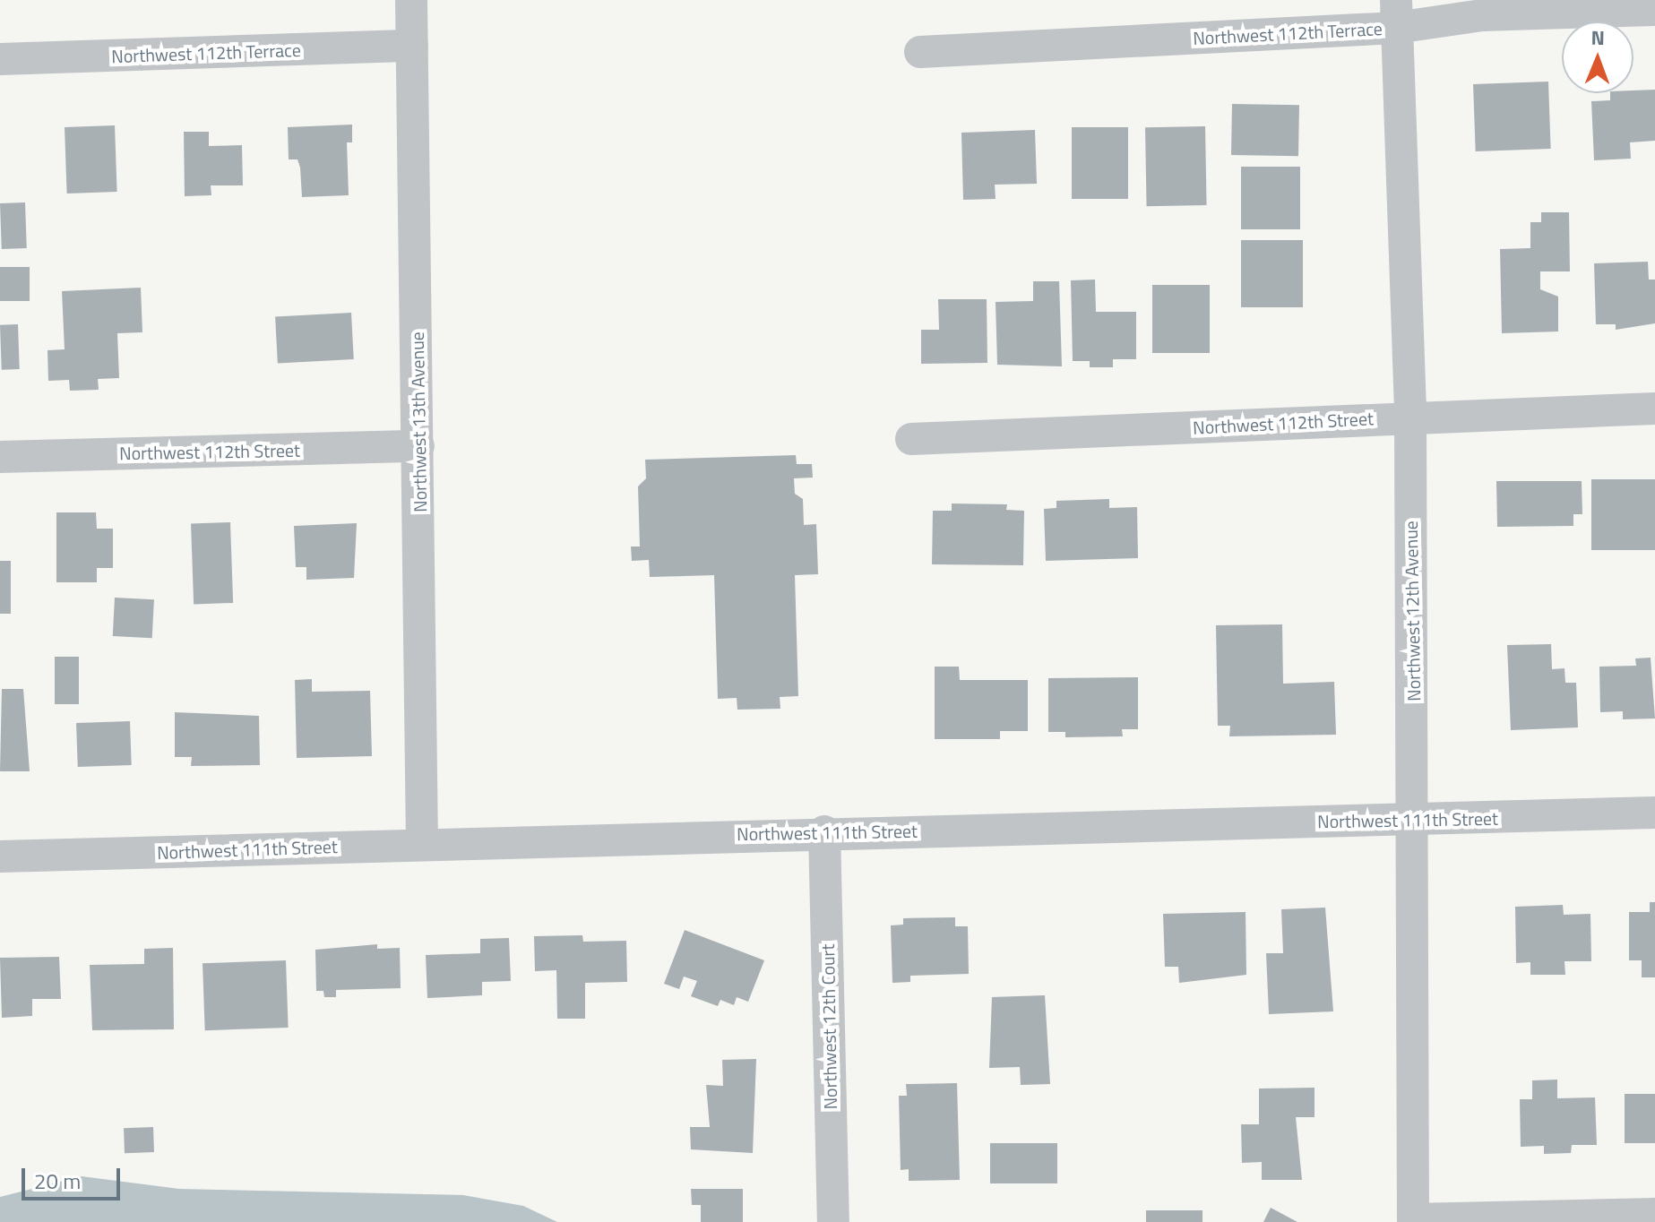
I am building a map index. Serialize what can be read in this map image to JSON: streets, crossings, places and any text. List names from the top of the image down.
{
  "streets": {
    "street": [
      "Northwest 112th Terrace",
      "Northwest 13th Avenue",
      "Northwest 112th Street",
      "Northwest 12th Avenue",
      "Northwest 111th Street",
      "Northwest 12th Court"
    ]
  },
  "crossings": [
    ["Northwest 112th Terrace", "Northwest 13th Avenue"],
    ["Northwest 112th Terrace", "Northwest 12th Avenue"],
    ["Northwest 13th Avenue", "Northwest 112th Street"],
    ["Northwest 13th Avenue", "Northwest 111th Street"],
    ["Northwest 112th Street", "Northwest 12th Avenue"],
    ["Northwest 12th Avenue", "Northwest 111th Street"],
    ["Northwest 111th Street", "Northwest 12th Court"]
  ],
  "scale_bar": "20 m",
  "north": "top"
}
